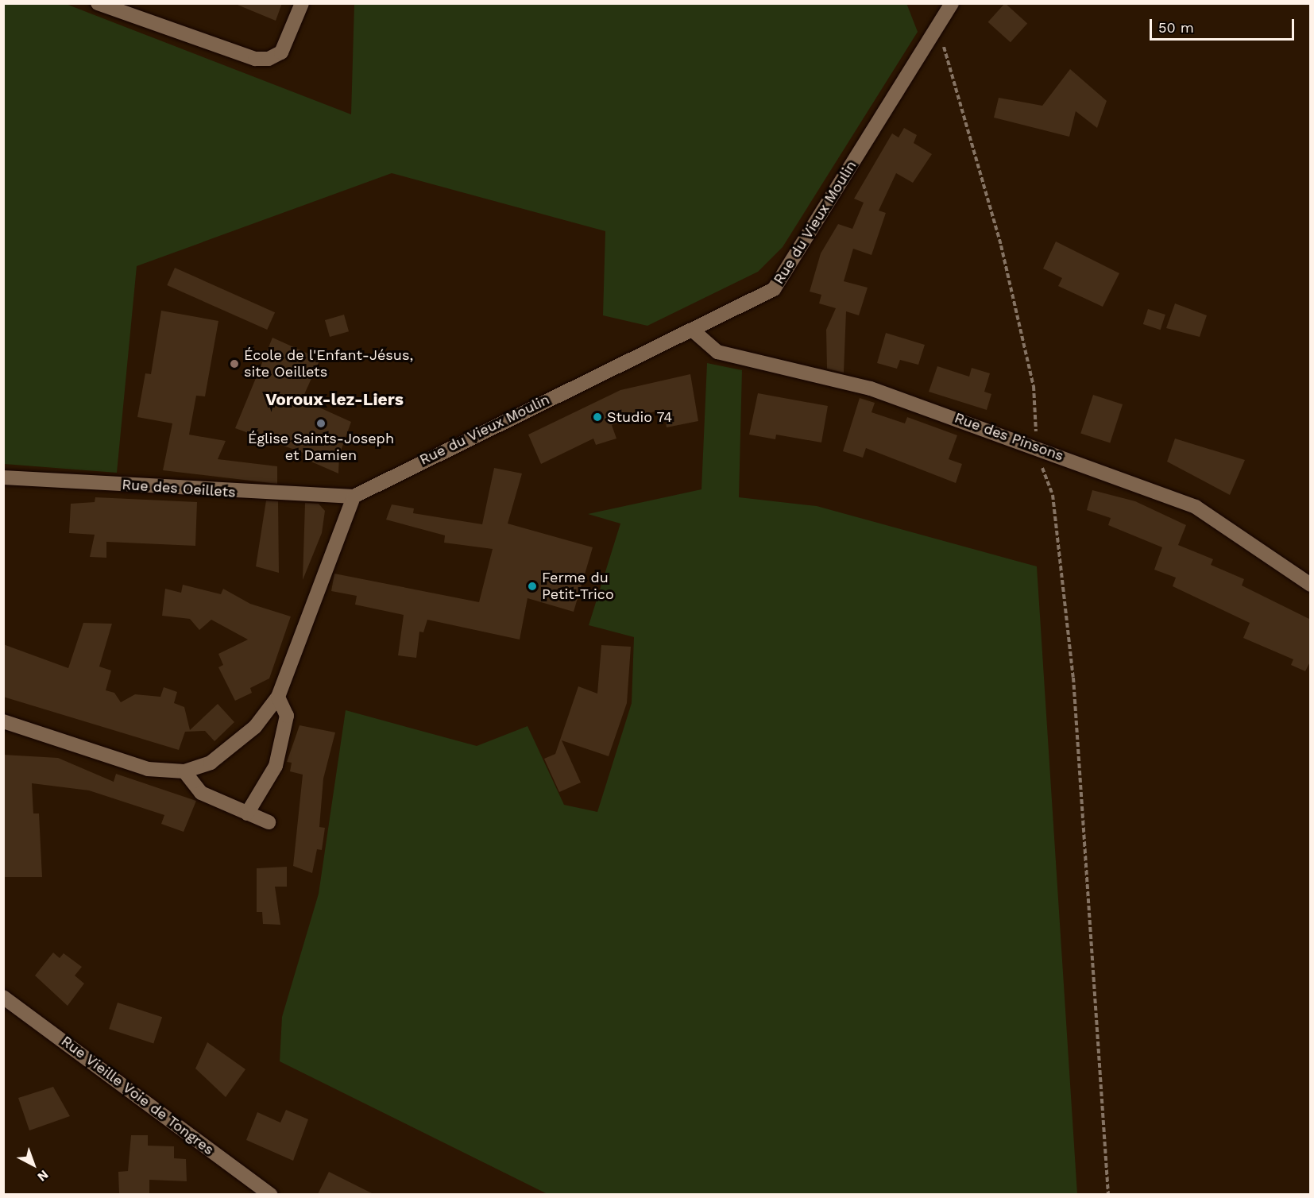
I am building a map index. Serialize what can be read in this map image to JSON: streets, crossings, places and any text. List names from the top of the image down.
{
  "streets": {
    "street": [
      "Rue du Vieux Moulin",
      "Rue des Pinsons",
      "Rue des Oeillets",
      "Rue Vieille Voie de Tongres"
    ]
  },
  "crossings": [
    ["Rue du Vieux Moulin", "Rue des Pinsons"],
    ["Rue du Vieux Moulin", "Rue des Oeillets"]
  ],
  "districts": ["Voroux-lez-Liers"],
  "places": [
    "École de l'Enfant-Jésus, site Oeillets",
    "Studio 74",
    "Église Saints-Joseph et Damien",
    "Ferme du Petit-Trico"
  ],
  "scale_bar": "50 m",
  "north": "bottom right"
}
